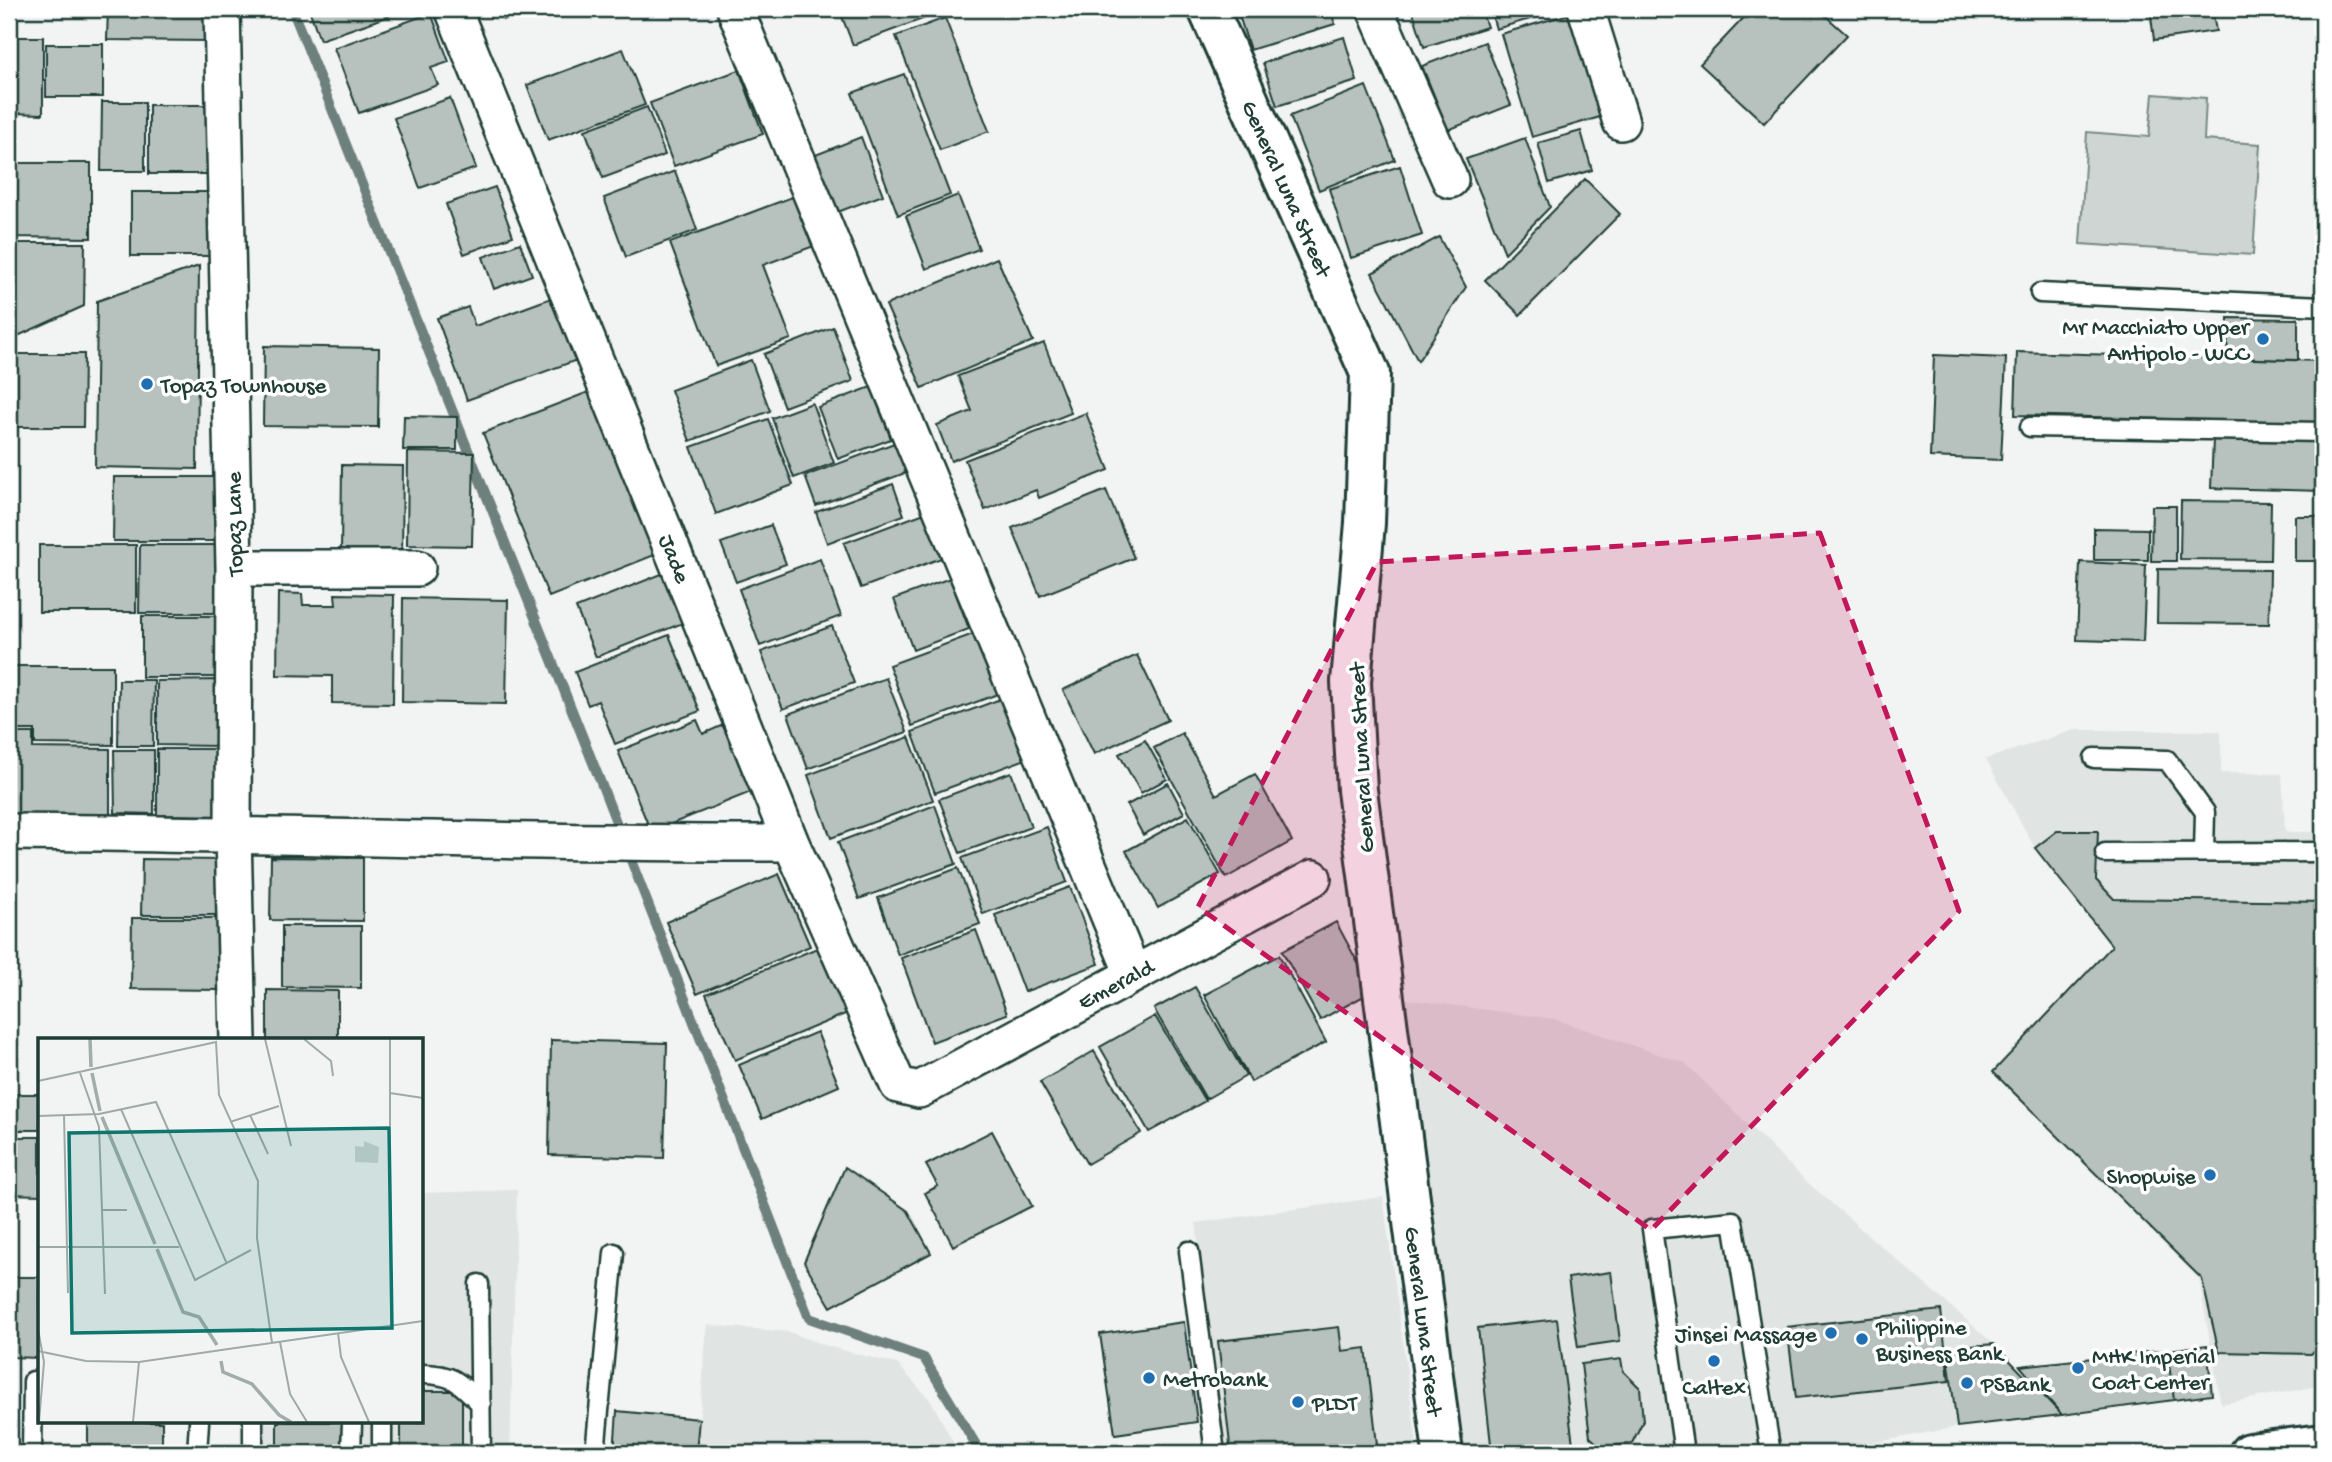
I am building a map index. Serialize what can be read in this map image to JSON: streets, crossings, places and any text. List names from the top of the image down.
{
  "streets": {
    "street": [
      "General Luna Street",
      "Topaz Lane",
      "Jade",
      "Emerald"
    ]
  },
  "crossings": [
    ["Jade", "Emerald"]
  ],
  "places": [
    "Mr Macchiato Upper Antipolo - WCC",
    "Topaz Townhouse",
    "Shopwise",
    "Jinsei Massage",
    "Philippine Business Bank",
    "Caltex",
    "MHK Imperial Coat Center",
    "Metrobank",
    "PSBank",
    "PLDT"
  ]
}
